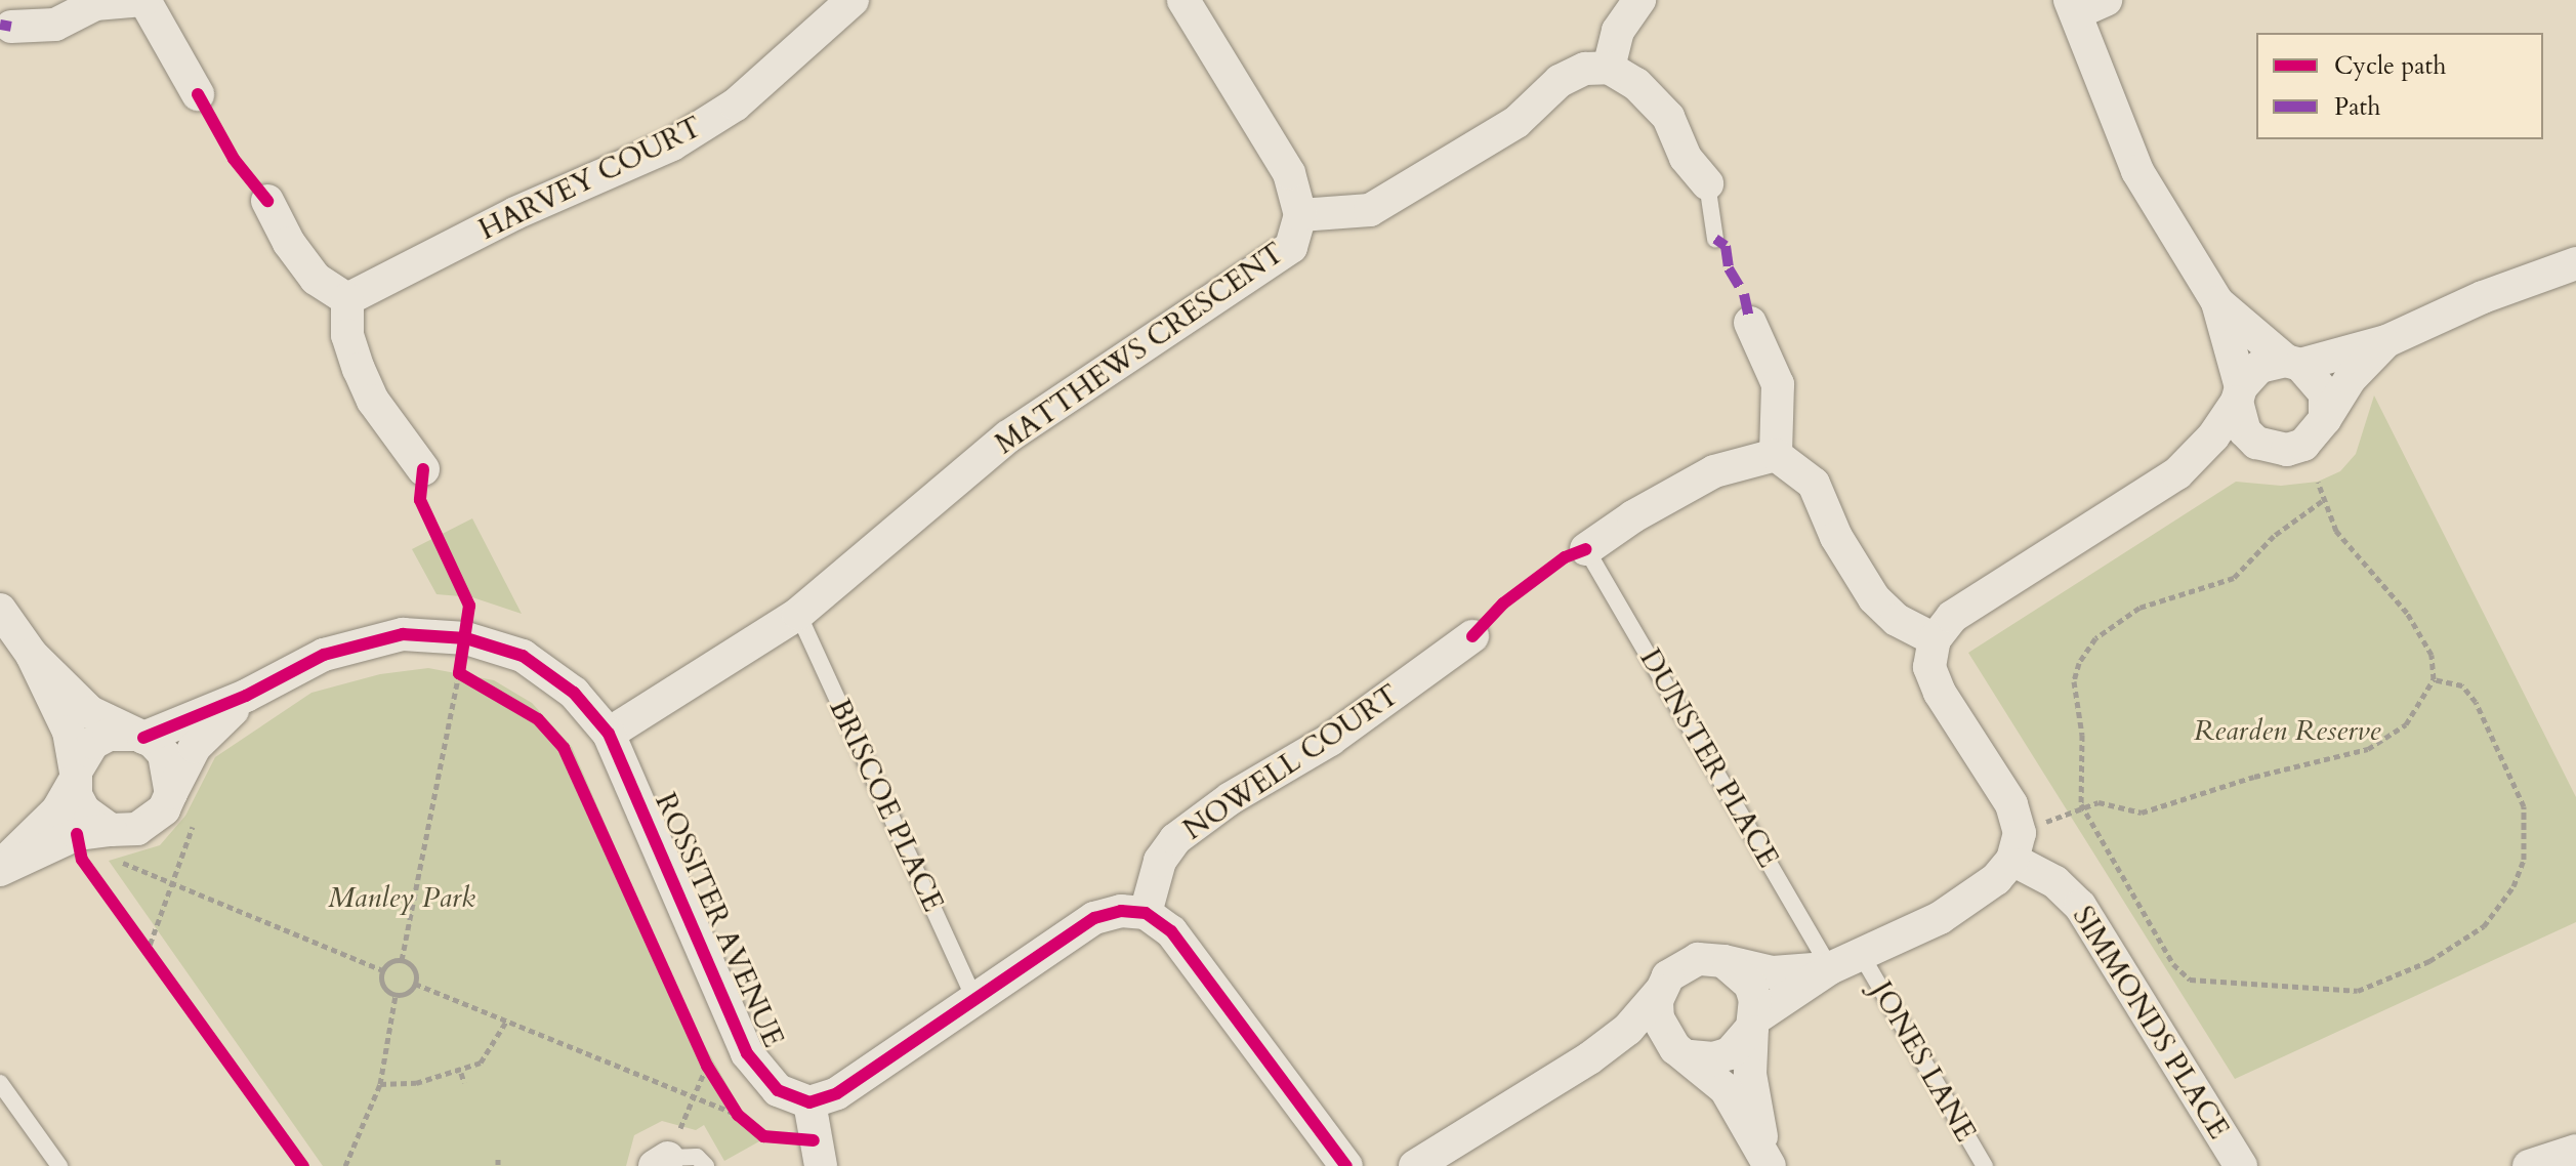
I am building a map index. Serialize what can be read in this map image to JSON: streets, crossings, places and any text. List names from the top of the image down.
{
  "streets": {
    "street": [
      "HARVEY COURT",
      "MATTHEWS CRESCENT",
      "NOWELL COURT",
      "ROSSITER AVENUE",
      "SIMMONDS PLACE"
    ],
    "lane": ["DUNSTER PLACE", "BRISCOE PLACE", "JONES LANE"]
  },
  "crossings": [
    ["MATTHEWS CRESCENT", "BRISCOE PLACE"],
    ["MATTHEWS CRESCENT", "ROSSITER AVENUE"]
  ],
  "parks": ["Rearden Reserve", "Manley Park"],
  "legend": ["Cycle path", "Path"]
}
